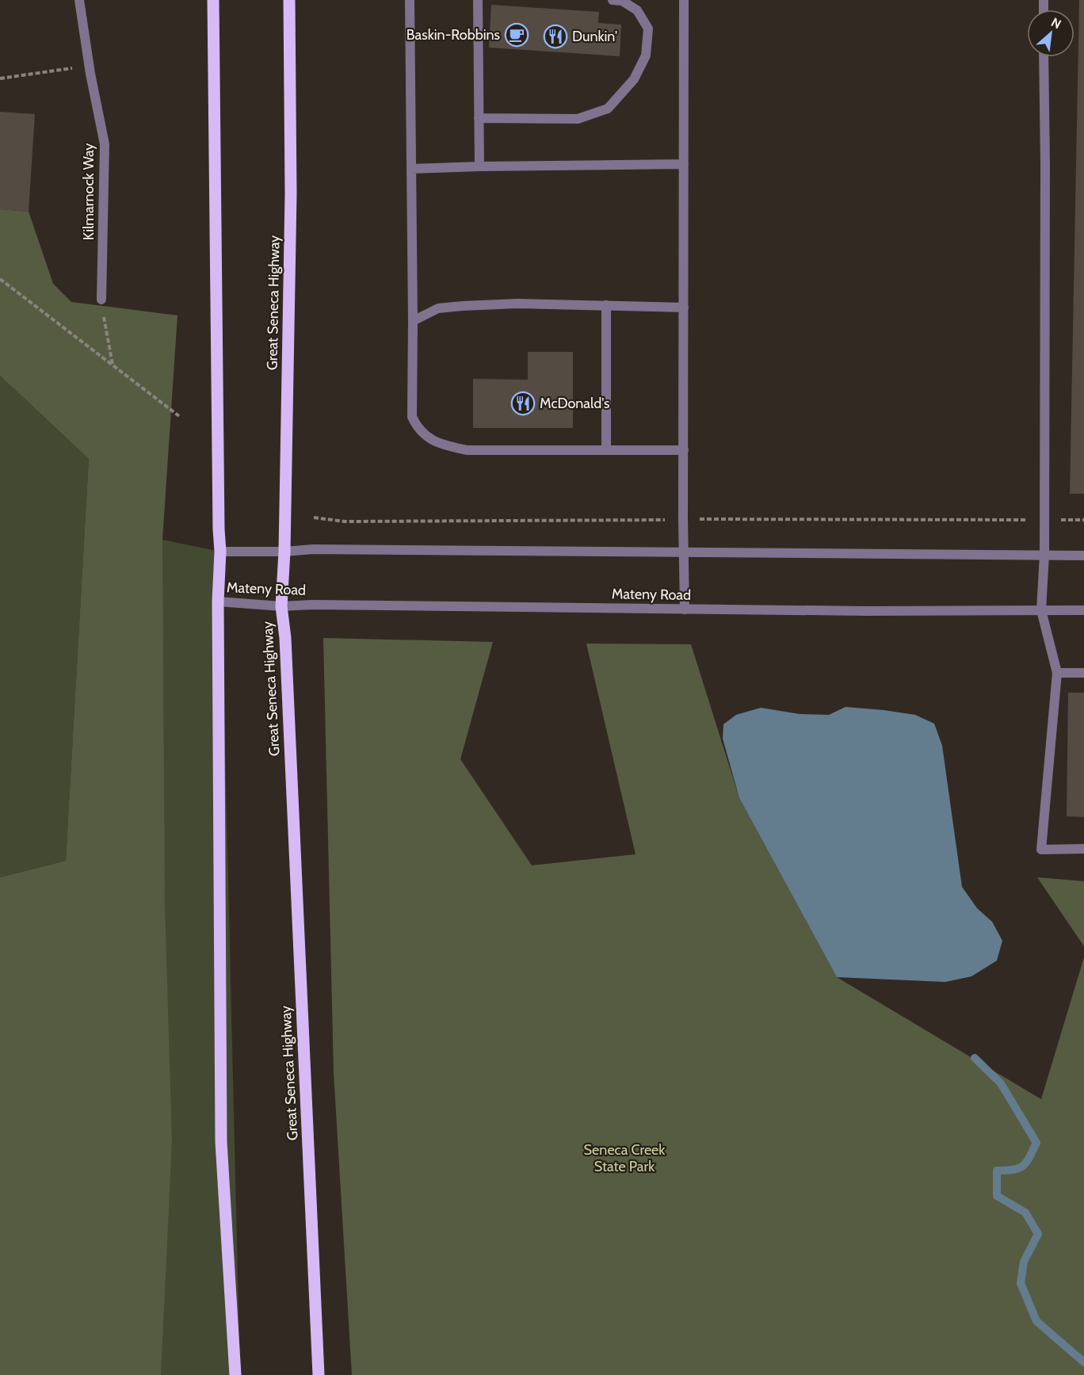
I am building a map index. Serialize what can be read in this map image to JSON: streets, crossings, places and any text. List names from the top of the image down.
{
  "streets": {
    "main road": ["Great Seneca Highway"],
    "street": ["Kilmarnock Way", "Mateny Road"]
  },
  "crossings": [
    ["Great Seneca Highway", "Mateny Road"]
  ],
  "parks": ["Seneca Creek State Park"],
  "places": {
    "cafe": ["Baskin-Robbins"],
    "restaurant": ["Dunkin'", "McDonald's"]
  },
  "north": "top right"
}
